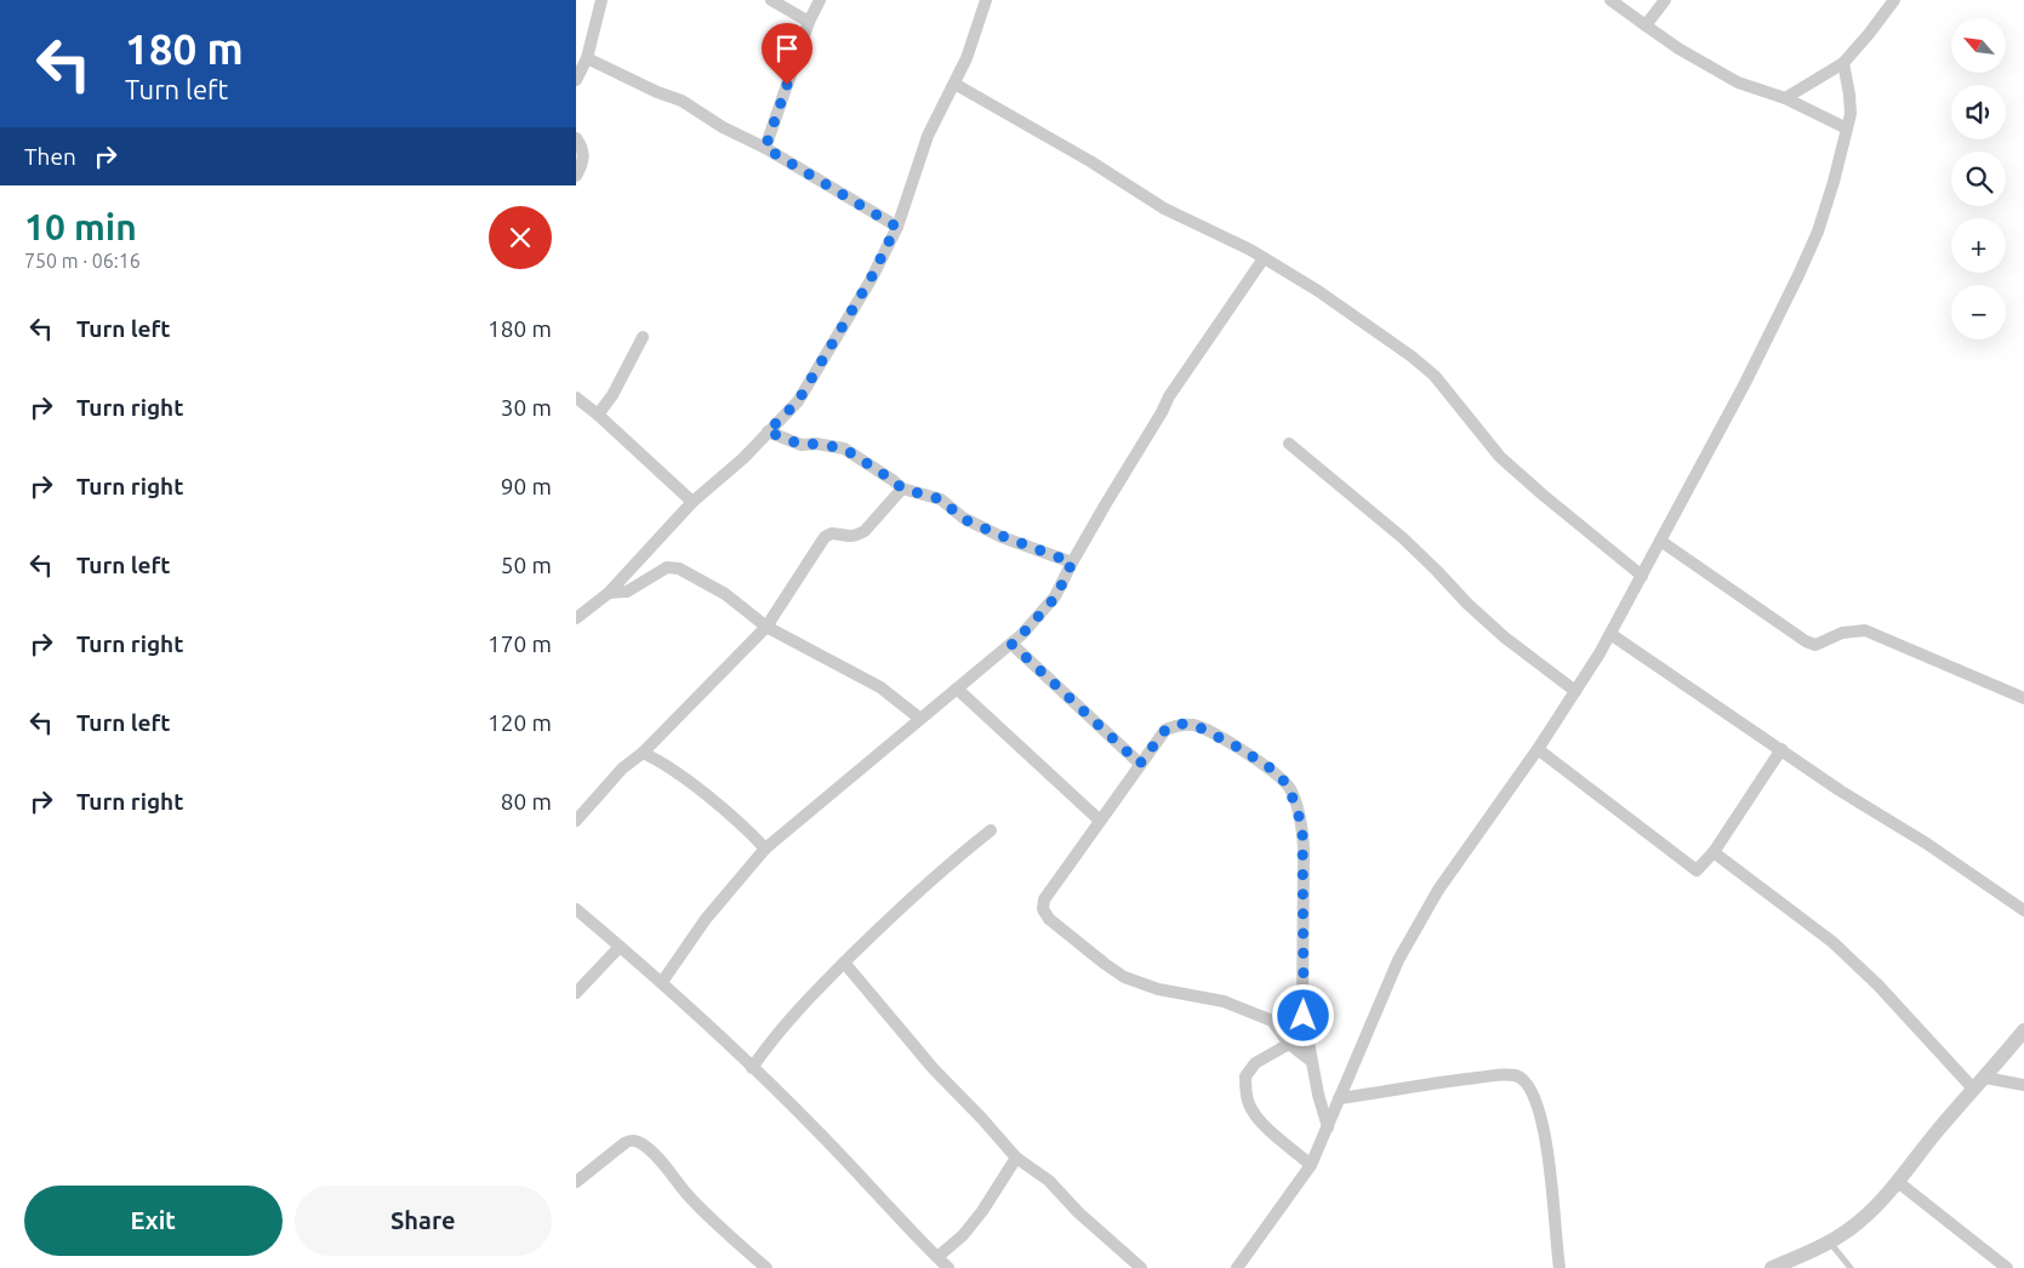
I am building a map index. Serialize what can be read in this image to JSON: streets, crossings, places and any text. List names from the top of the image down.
{
  "north": "top left",
  "page": {
    "turn": ["180 m", "Turn left"],
    "map_buttons": ["+", "−"],
    "then": "Then",
    "heading": ["10 min", "750 m · 06:16"],
    "list": [
      {
        "name": "Turn left",
        "value": "180 m"
      },
      {
        "name": "Turn right",
        "value": "30 m"
      },
      {
        "name": "Turn right",
        "value": "90 m"
      },
      {
        "name": "Turn left",
        "value": "50 m"
      },
      {
        "name": "Turn right",
        "value": "170 m"
      },
      {
        "name": "Turn left",
        "value": "120 m"
      },
      {
        "name": "Turn right",
        "value": "80 m"
      }
    ],
    "buttons": ["Exit", "Share"]
  }
}
